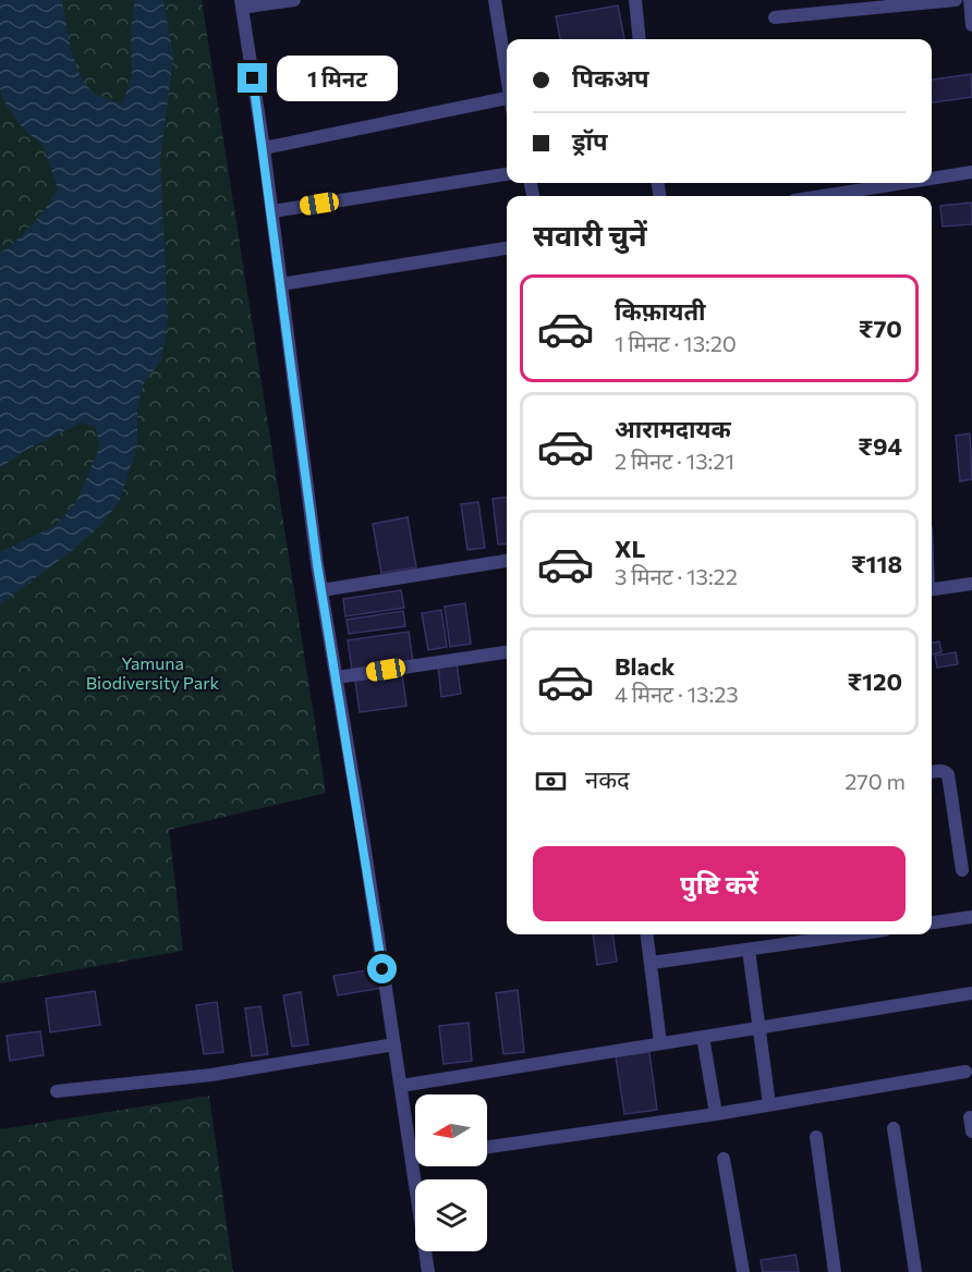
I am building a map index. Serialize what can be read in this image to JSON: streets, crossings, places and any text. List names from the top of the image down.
{
  "parks": ["Yamuna Biodiversity Park"],
  "north": "left",
  "page": {
    "banner": ["पिकअप", "ड्रॉप"],
    "bubble": "1 मिनट",
    "heading": "सवारी चुनें",
    "list": [
      {
        "name": "किफ़ायती",
        "note": "1 मिनट · 13:20",
        "value": "₹70"
      },
      {
        "name": "आरामदायक",
        "note": "2 मिनट · 13:21",
        "value": "₹94"
      },
      {
        "name": "XL",
        "note": "3 मिनट · 13:22",
        "value": "₹118"
      },
      {
        "name": "Black",
        "note": "4 मिनट · 13:23",
        "value": "₹120"
      }
    ],
    "pay": ["नकद", "270 m"],
    "buttons": "पुष्टि करें"
  }
}
